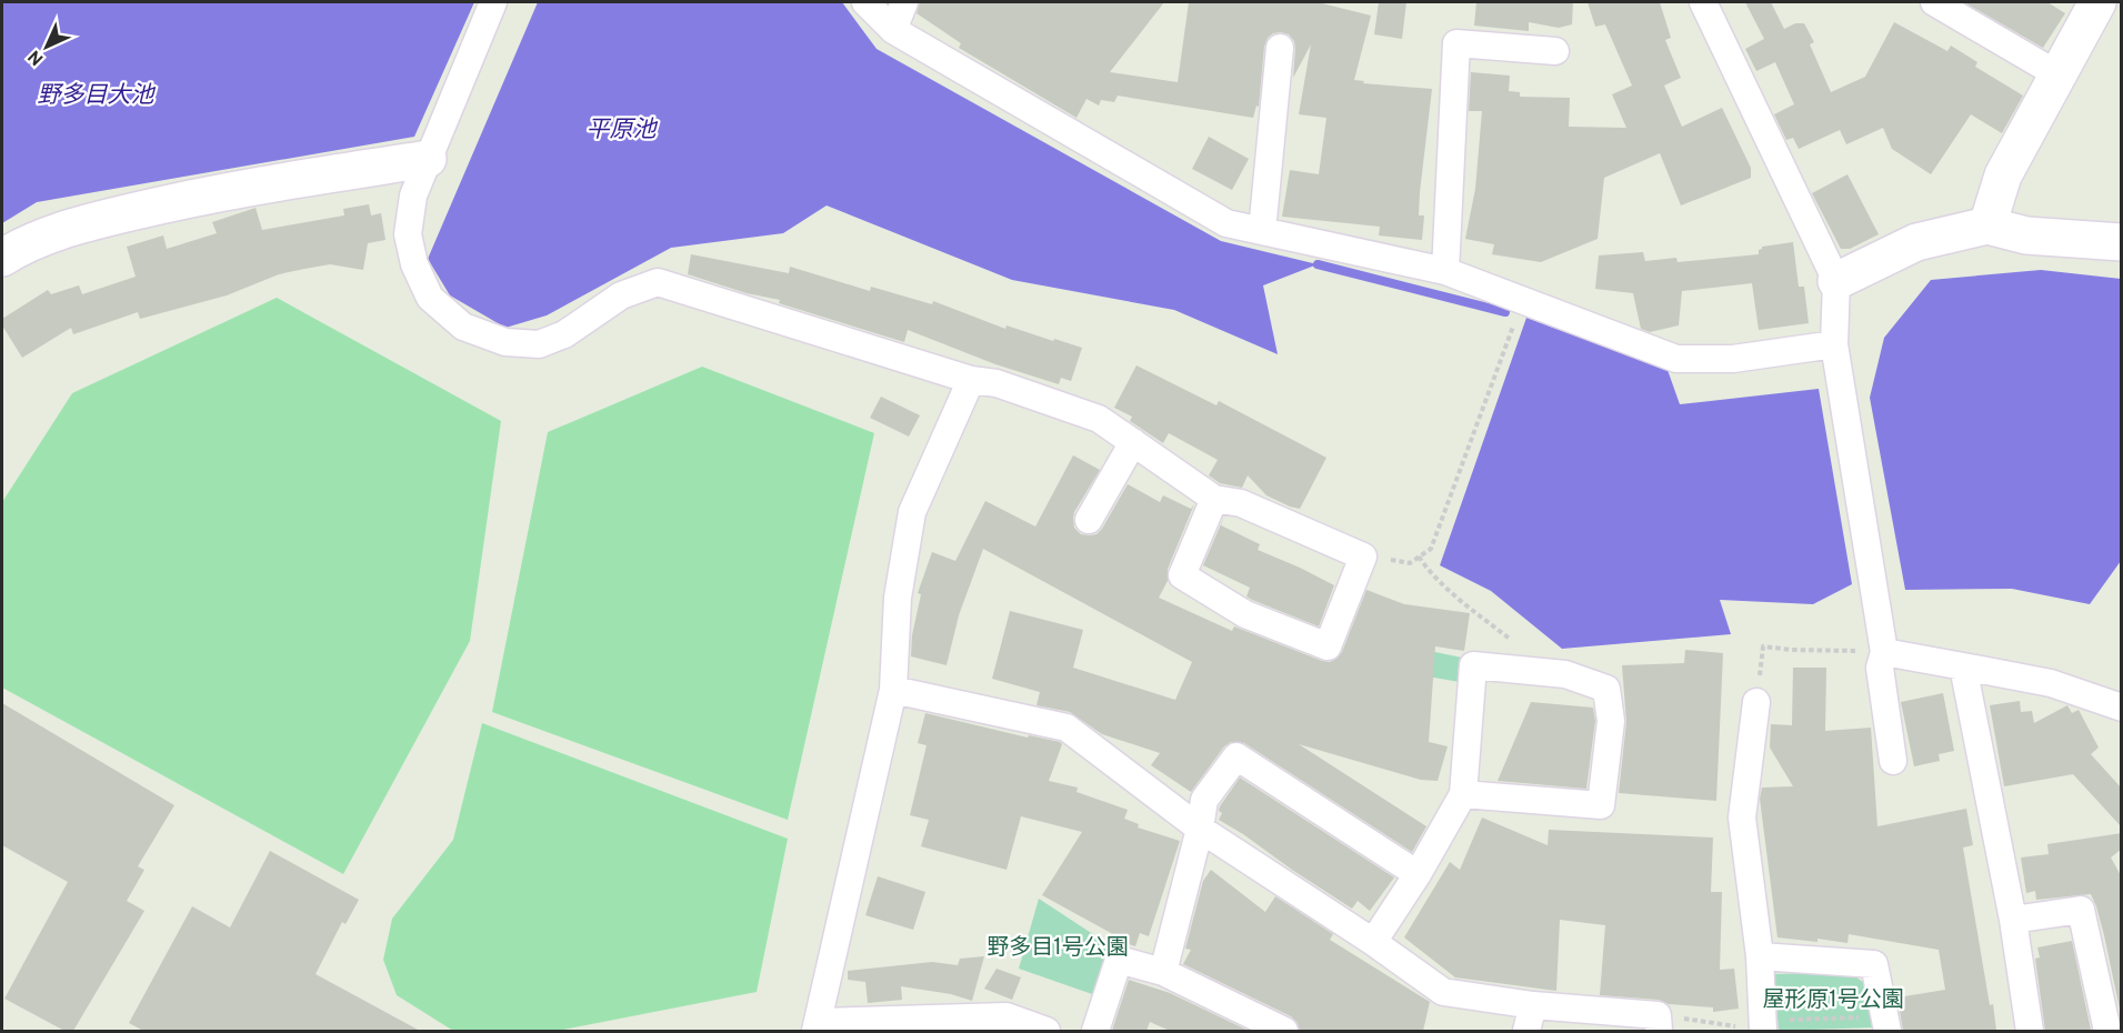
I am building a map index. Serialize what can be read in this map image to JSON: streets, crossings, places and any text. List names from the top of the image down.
{
  "water": ["野多目大池", "平原池"],
  "parks": ["野多目1号公園", "屋形原1号公園"],
  "north": "bottom left"
}
